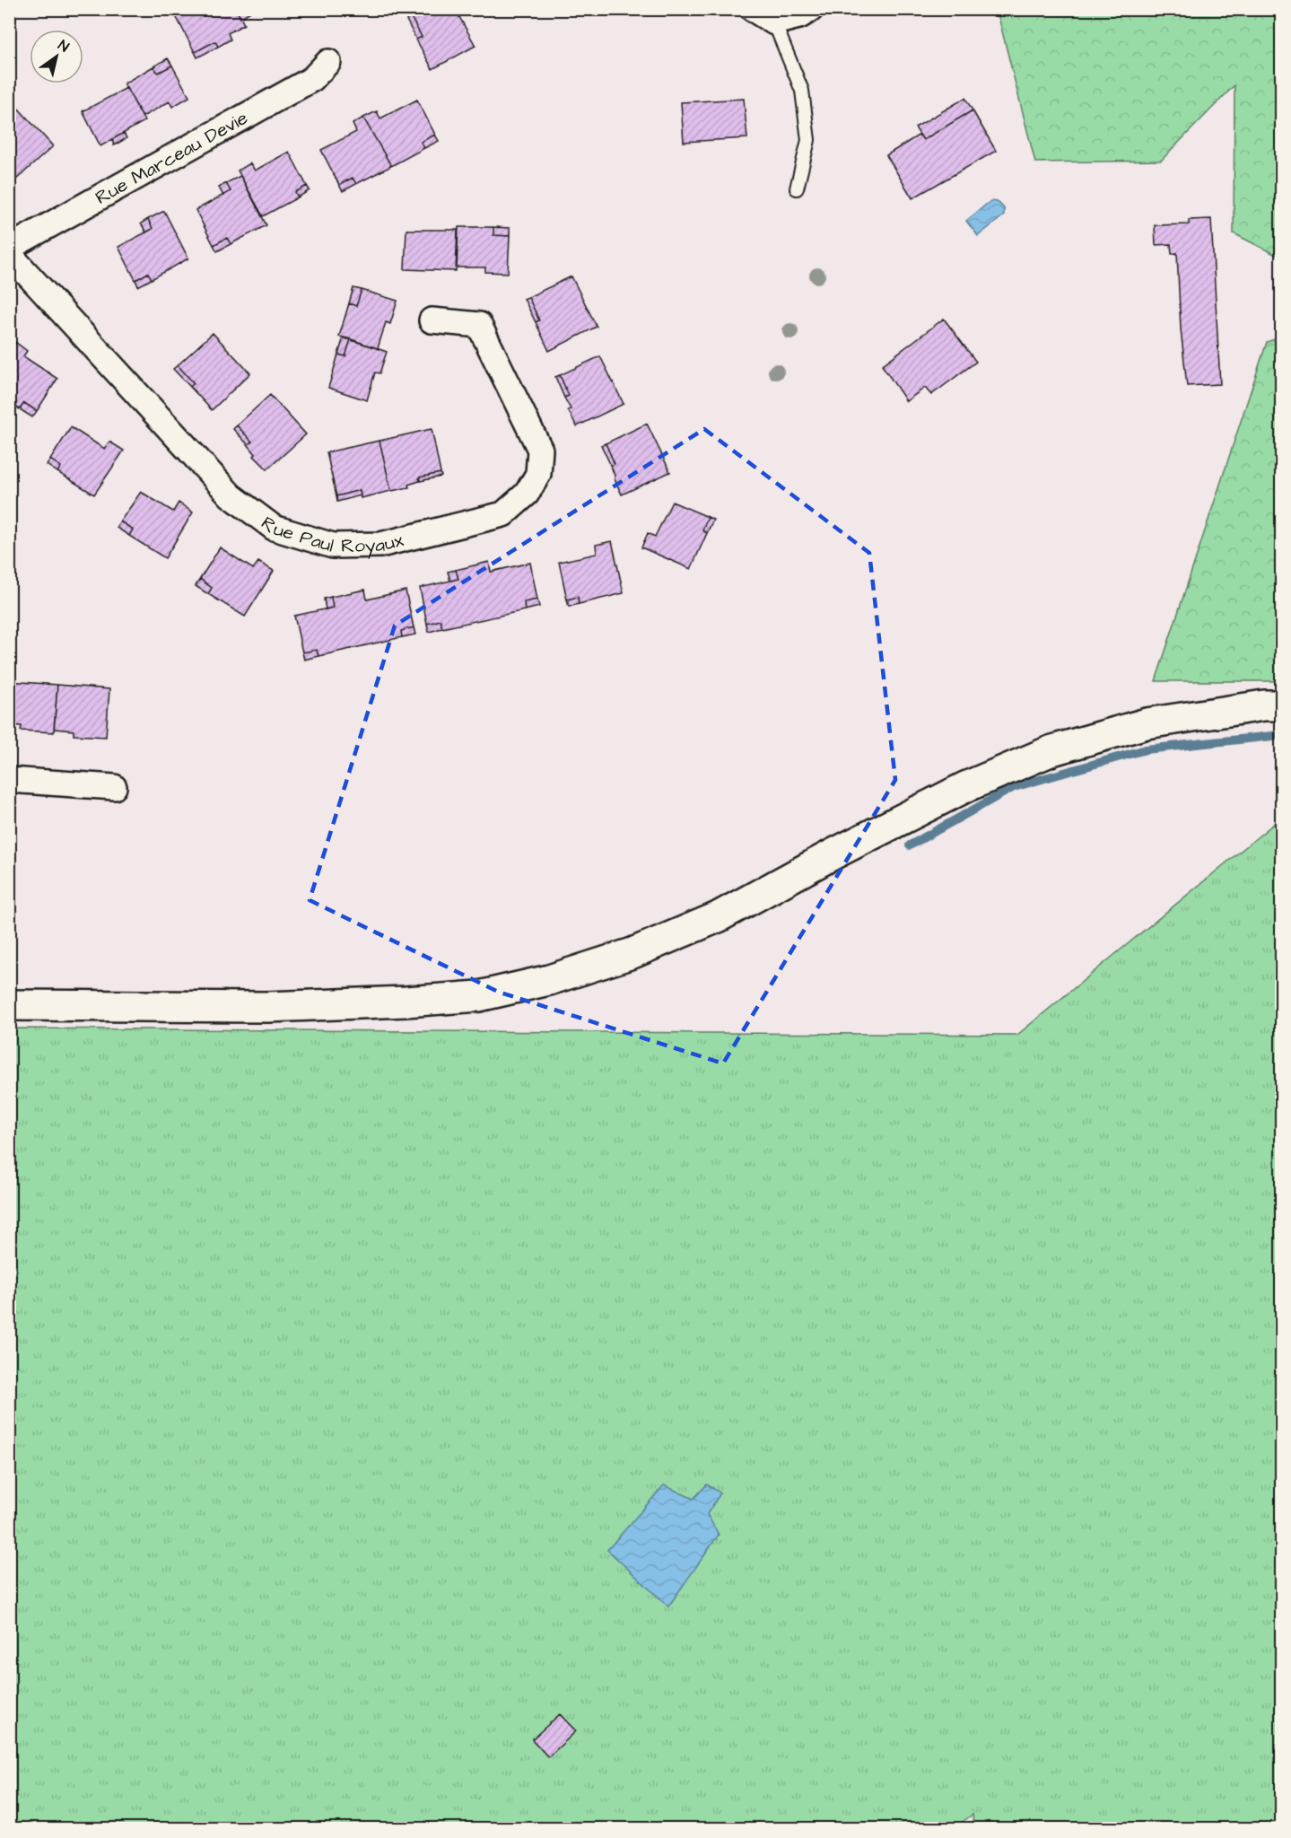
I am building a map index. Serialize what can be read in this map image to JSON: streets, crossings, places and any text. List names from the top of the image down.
{
  "streets": {
    "street": ["Rue Marceau Devie", "Rue Paul Royaux"]
  },
  "north": "top right"
}
